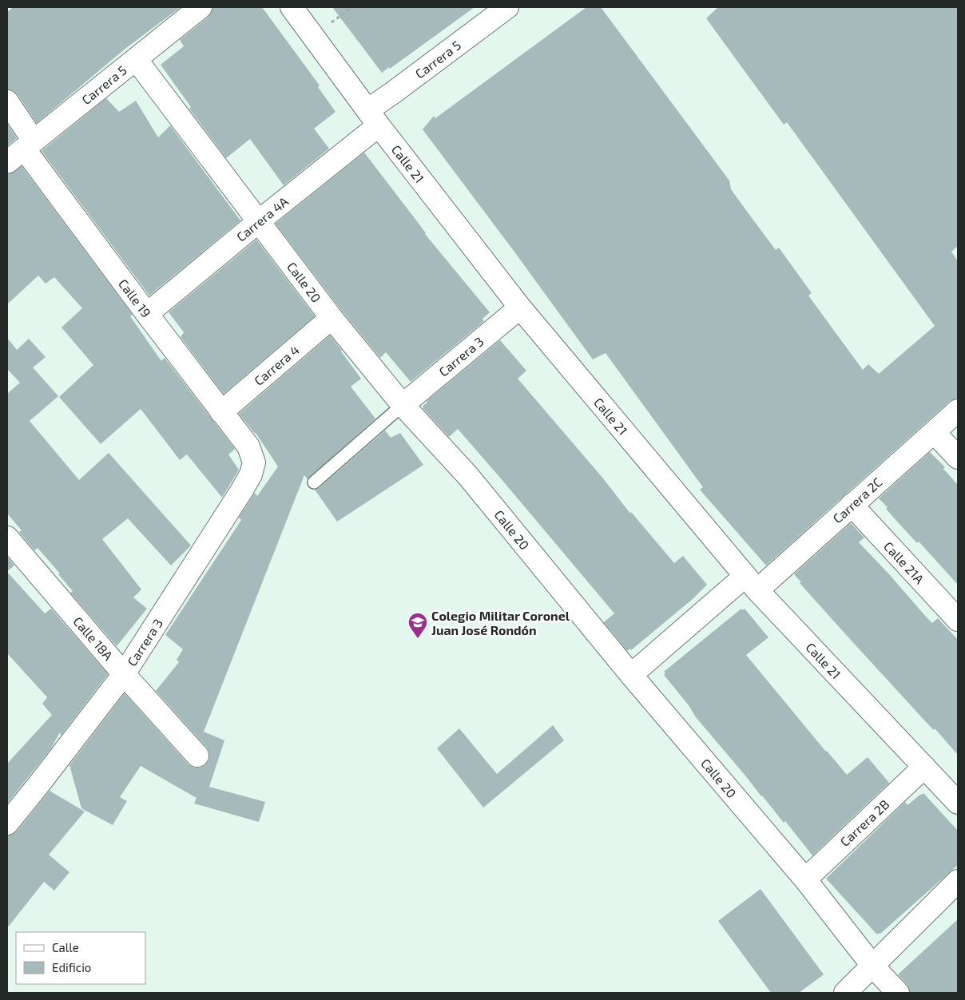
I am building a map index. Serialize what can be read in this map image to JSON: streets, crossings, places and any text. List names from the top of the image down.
{
  "streets": {
    "street": [
      "Carrera 5",
      "Calle 21",
      "Carrera 4A",
      "Calle 20",
      "Calle 19",
      "Carrera 3",
      "Carrera 4",
      "Carrera 2C",
      "Calle 21A",
      "Calle 18A",
      "Carrera 2B"
    ]
  },
  "crossings": [
    ["Carrera 5", "Calle 21"],
    ["Carrera 5", "Carrera 4A"],
    ["Carrera 5", "Calle 20"],
    ["Carrera 5", "Calle 19"],
    ["Calle 21", "Carrera 4A"],
    ["Calle 21", "Carrera 3"],
    ["Calle 21", "Carrera 2C"],
    ["Calle 21", "Carrera 2B"],
    ["Carrera 4A", "Calle 20"],
    ["Carrera 4A", "Calle 19"],
    ["Calle 20", "Carrera 3"],
    ["Calle 20", "Carrera 4"],
    ["Calle 20", "Carrera 2C"],
    ["Calle 20", "Carrera 2B"],
    ["Calle 19", "Carrera 3"],
    ["Calle 19", "Carrera 4"],
    ["Carrera 3", "Calle 18A"],
    ["Carrera 2C", "Calle 21A"]
  ],
  "places": {
    "school or university": ["Colegio Militar Coronel Juan José Rondón"]
  },
  "legend": ["Calle", "Edificio"]
}
